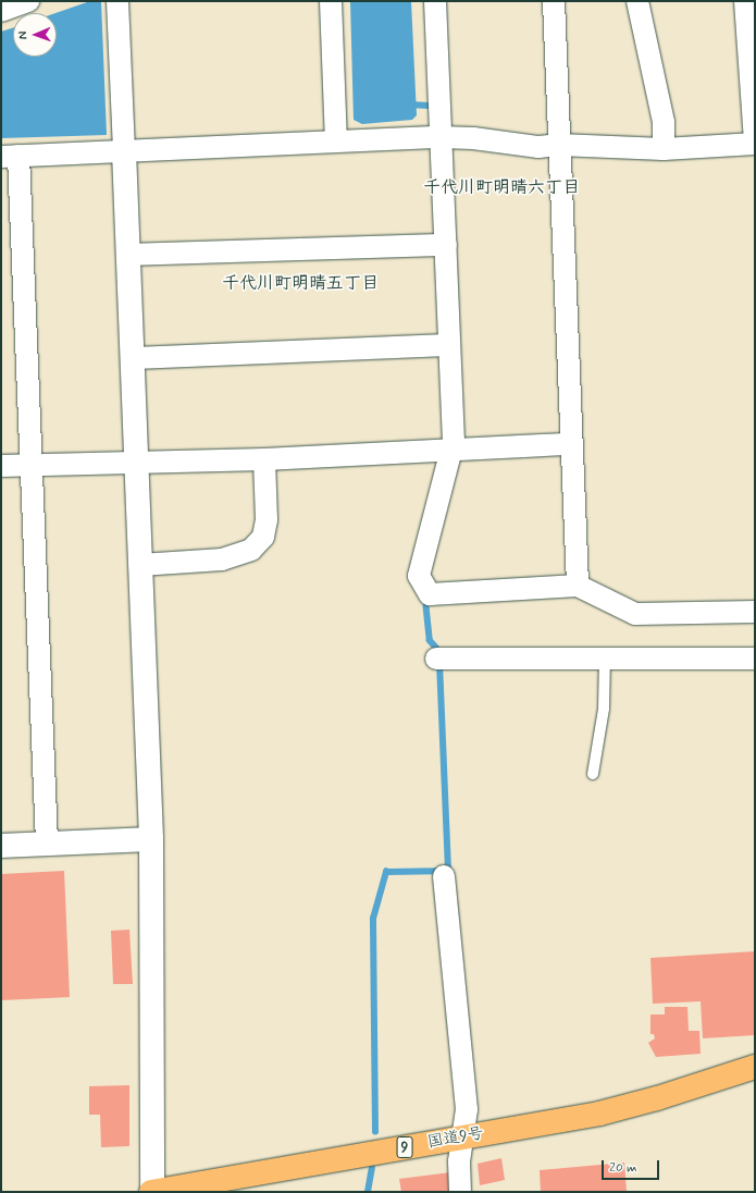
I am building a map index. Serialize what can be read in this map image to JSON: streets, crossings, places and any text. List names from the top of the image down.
{
  "streets": {
    "highway": ["国道9号", "9"]
  },
  "districts": ["千代川町明晴六丁目", "千代川町明晴五丁目"],
  "scale_bar": "20 m",
  "north": "left"
}
